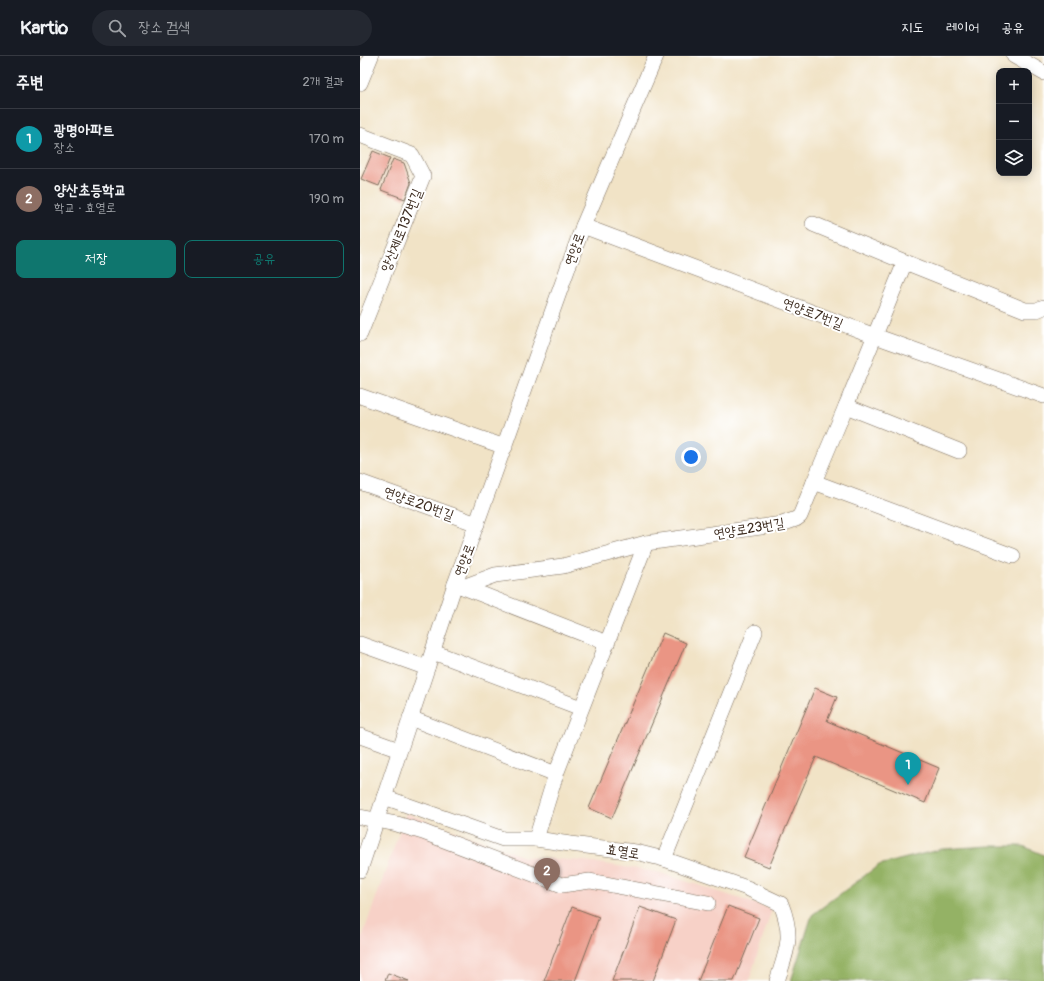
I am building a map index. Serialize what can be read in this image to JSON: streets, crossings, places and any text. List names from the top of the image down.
{
  "streets": {
    "street": [
      "양산제로137번길",
      "연양로",
      "연양로7번길",
      "연양로20번길",
      "연양로23번길",
      "효열로"
    ]
  },
  "crossings": [
    ["연양로", "연양로7번길"],
    ["연양로", "연양로20번길"],
    ["연양로", "연양로23번길"],
    ["연양로", "효열로"]
  ],
  "page": {
    "header": "Kartio",
    "search": "장소 검색",
    "nav": ["지도", "레이어", "공유"],
    "heading": ["주변", "2개 결과"],
    "map_buttons": ["+", "−"],
    "list": [
      {
        "mark": "1",
        "name": "광명아파트",
        "note": "장소",
        "value": "170 m"
      },
      {
        "mark": "2",
        "name": "양산초등학교",
        "note": "학교 · 효열로",
        "value": "190 m"
      }
    ],
    "buttons": ["저장", "공유"],
    "pins": ["1", "2"]
  }
}
